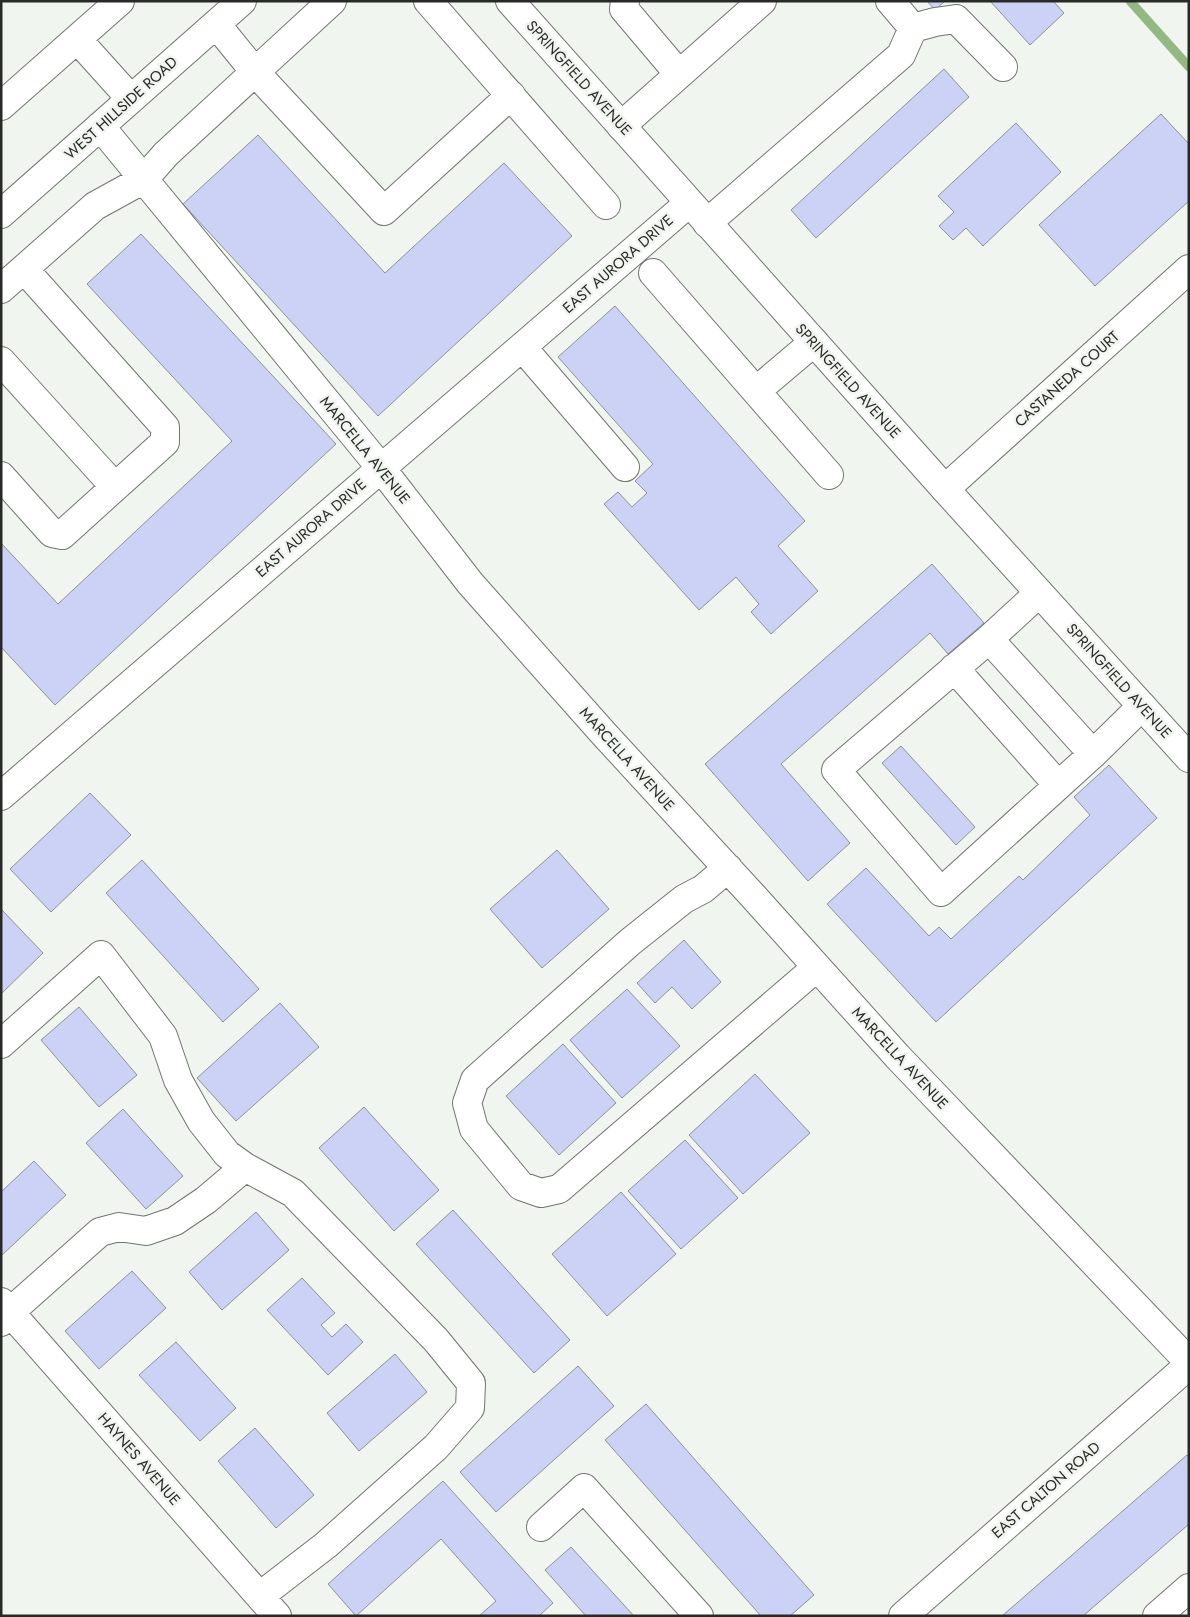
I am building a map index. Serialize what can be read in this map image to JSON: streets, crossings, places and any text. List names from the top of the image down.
{
  "streets": {
    "street": [
      "SPRINGFIELD AVENUE",
      "WEST HILLSIDE ROAD",
      "EAST AURORA DRIVE",
      "CASTANEDA COURT",
      "MARCELLA AVENUE",
      "HAYNES AVENUE",
      "EAST CALTON ROAD"
    ]
  },
  "crossings": [
    ["SPRINGFIELD AVENUE", "EAST AURORA DRIVE"],
    ["SPRINGFIELD AVENUE", "CASTANEDA COURT"],
    ["WEST HILLSIDE ROAD", "MARCELLA AVENUE"],
    ["EAST AURORA DRIVE", "MARCELLA AVENUE"],
    ["MARCELLA AVENUE", "EAST CALTON ROAD"]
  ]
}
